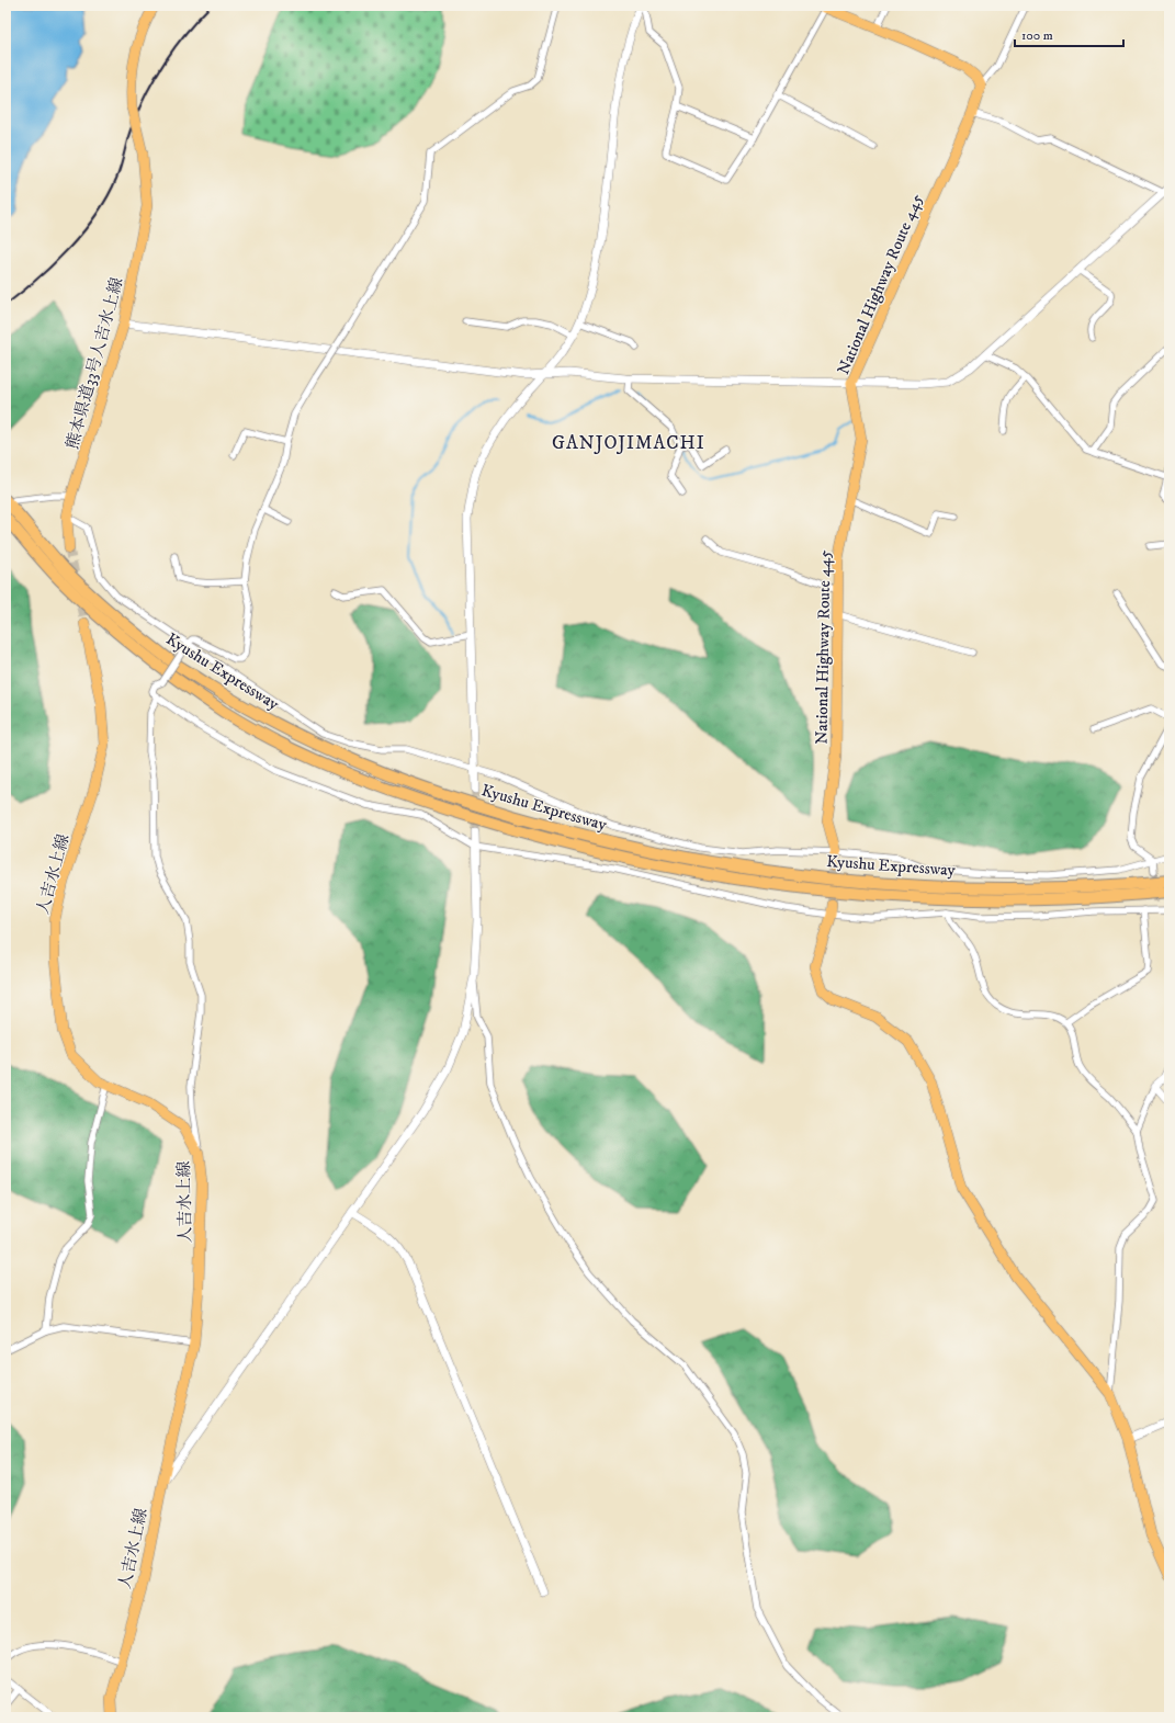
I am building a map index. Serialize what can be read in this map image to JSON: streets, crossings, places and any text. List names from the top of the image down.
{
  "streets": {
    "highway": ["Kyushu Expressway"],
    "main road": ["National Highway Route 445", "熊本県道33号人吉水上線", "人吉水上線"]
  },
  "districts": ["GANJOJIMACHI"],
  "scale_bar": "100 m"
}
